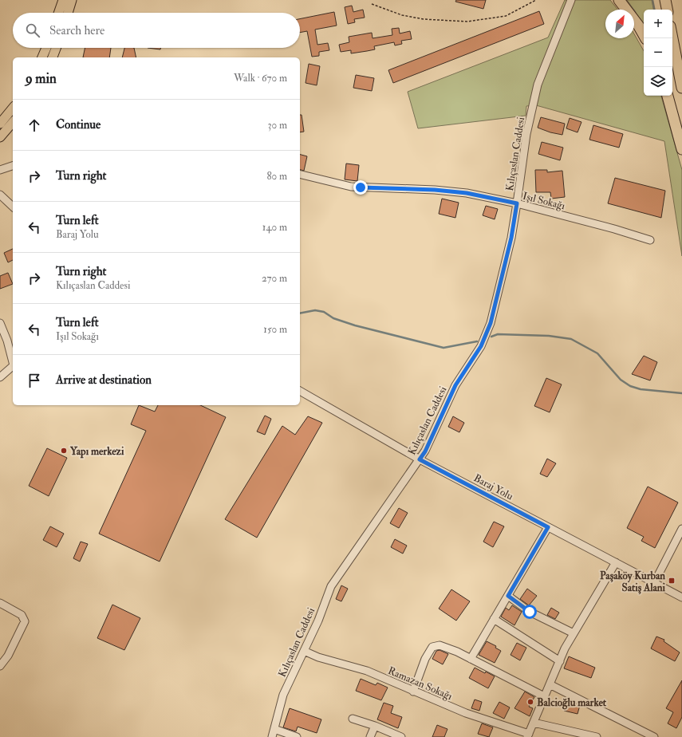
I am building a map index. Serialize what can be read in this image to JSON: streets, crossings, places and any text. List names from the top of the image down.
{
  "streets": {
    "street": [
      "Kılıçaslan Caddesi",
      "Işıl Sokağı",
      "Baraj Yolu",
      "Ramazan Sokağı"
    ]
  },
  "crossings": [
    ["Kılıçaslan Caddesi", "Işıl Sokağı"],
    ["Kılıçaslan Caddesi", "Baraj Yolu"],
    ["Kılıçaslan Caddesi", "Ramazan Sokağı"]
  ],
  "places": {
    "other": ["Yapı merkezi", "Balcioğlu market"],
    "transit": ["Paşaköy Kurban Satiş Alani"]
  },
  "north": "top right",
  "page": {
    "map_buttons": ["+", "−"],
    "search": "Search here",
    "heading": ["9 min", "Walk · 670 m"],
    "list": [
      ["Continue", "30 m"],
      ["Turn right", "80 m"],
      ["Turn left", "Baraj Yolu", "140 m"],
      ["Turn right", "Kılıçaslan Caddesi", "270 m"],
      ["Turn left", "Işıl Sokağı", "150 m"],
      "Arrive at destination"
    ]
  }
}
